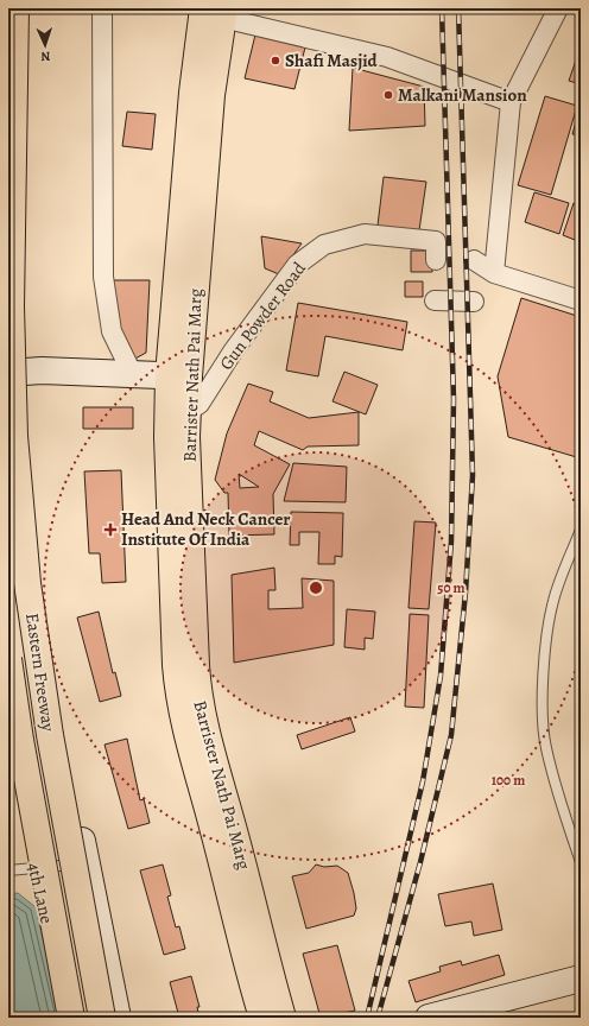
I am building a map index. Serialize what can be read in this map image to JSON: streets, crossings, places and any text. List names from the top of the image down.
{
  "streets": {
    "main road": ["Barrister Nath Pai Marg", "Eastern Freeway"],
    "street": ["Gun Powder Road", "4th Lane"]
  },
  "crossings": [
    ["Gun Powder Road", "Barrister Nath Pai Marg"],
    ["Eastern Freeway", "4th Lane"]
  ],
  "places": {
    "other": ["Shafi Masjid", "Malkani Mansion"],
    "health": ["Head And Neck Cancer Institute Of India"]
  },
  "north": "bottom",
  "rings": ["50 m", "100 m"]
}
